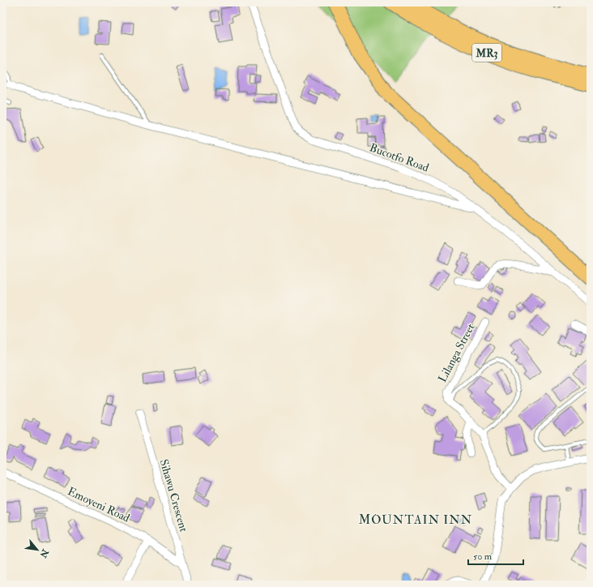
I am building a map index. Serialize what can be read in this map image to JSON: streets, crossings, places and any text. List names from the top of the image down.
{
  "streets": {
    "highway": ["MR3"],
    "street": [
      "Bucotfo Road",
      "Lilanga Street",
      "Sihawu Crescent",
      "Emoyeni Road"
    ]
  },
  "crossings": [
    ["Sihawu Crescent", "Emoyeni Road"]
  ],
  "districts": ["MOUNTAIN INN"],
  "scale_bar": "50 m",
  "north": "bottom right"
}
